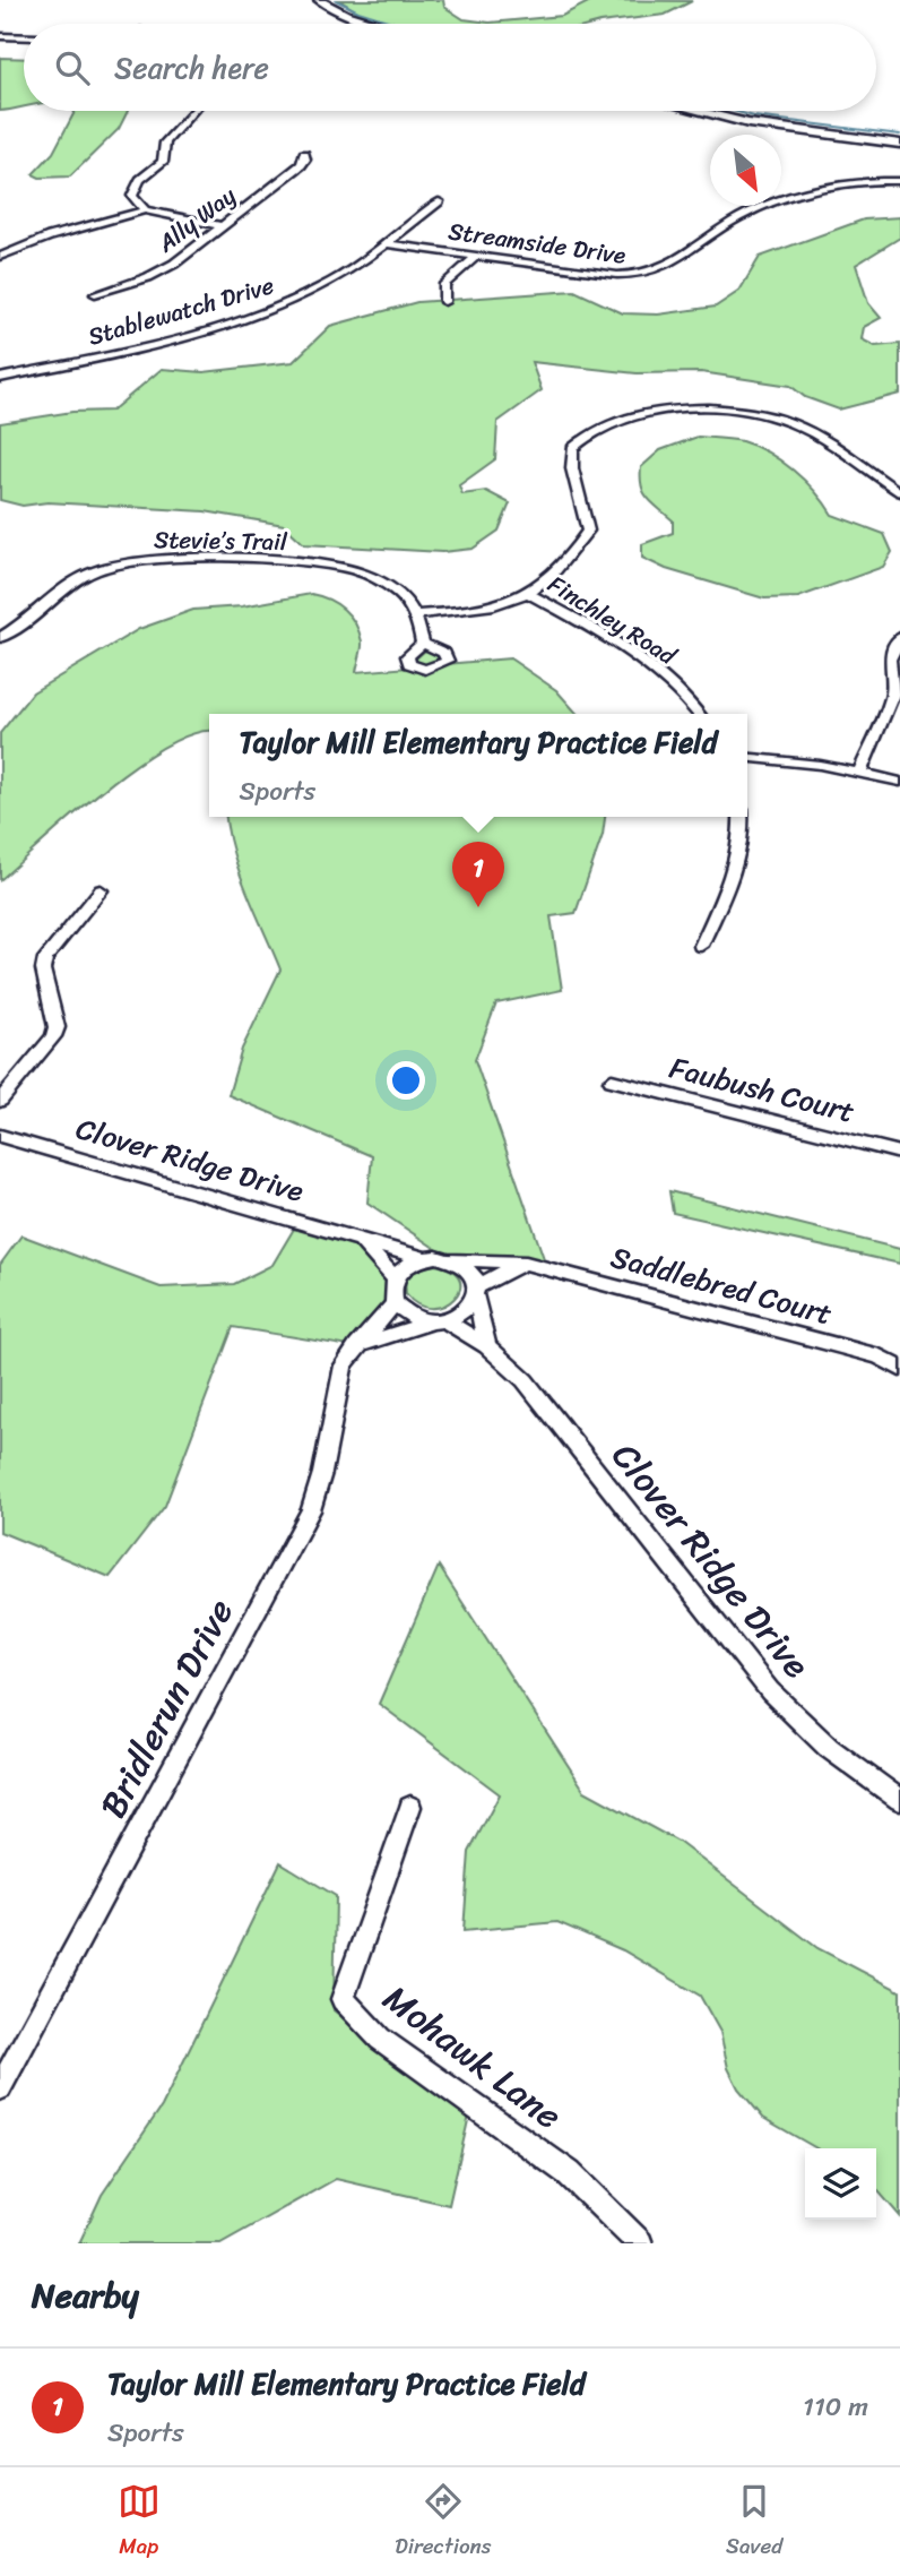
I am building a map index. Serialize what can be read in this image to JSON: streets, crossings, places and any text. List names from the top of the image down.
{
  "streets": {
    "street": [
      "Ally Way",
      "Streamside Drive",
      "Stablewatch Drive",
      "Stevie’s Trail",
      "Finchley Road",
      "Faubush Court",
      "Clover Ridge Drive",
      "Saddlebred Court",
      "Bridlerun Drive",
      "Mohawk Lane"
    ]
  },
  "crossings": [
    ["Streamside Drive", "Stablewatch Drive"],
    ["Clover Ridge Drive", "Saddlebred Court"],
    ["Clover Ridge Drive", "Bridlerun Drive"],
    ["Saddlebred Court", "Bridlerun Drive"]
  ],
  "north": "bottom right",
  "page": {
    "search": "Search here",
    "popup": ["Taylor Mill Elementary Practice Field", "Sports"],
    "pins": "1",
    "heading": "Nearby",
    "list": [
      {
        "mark": "1",
        "name": "Taylor Mill Elementary Practice Field",
        "note": "Sports",
        "value": "110 m"
      }
    ],
    "nav": ["Map", "Directions", "Saved"]
  }
}
